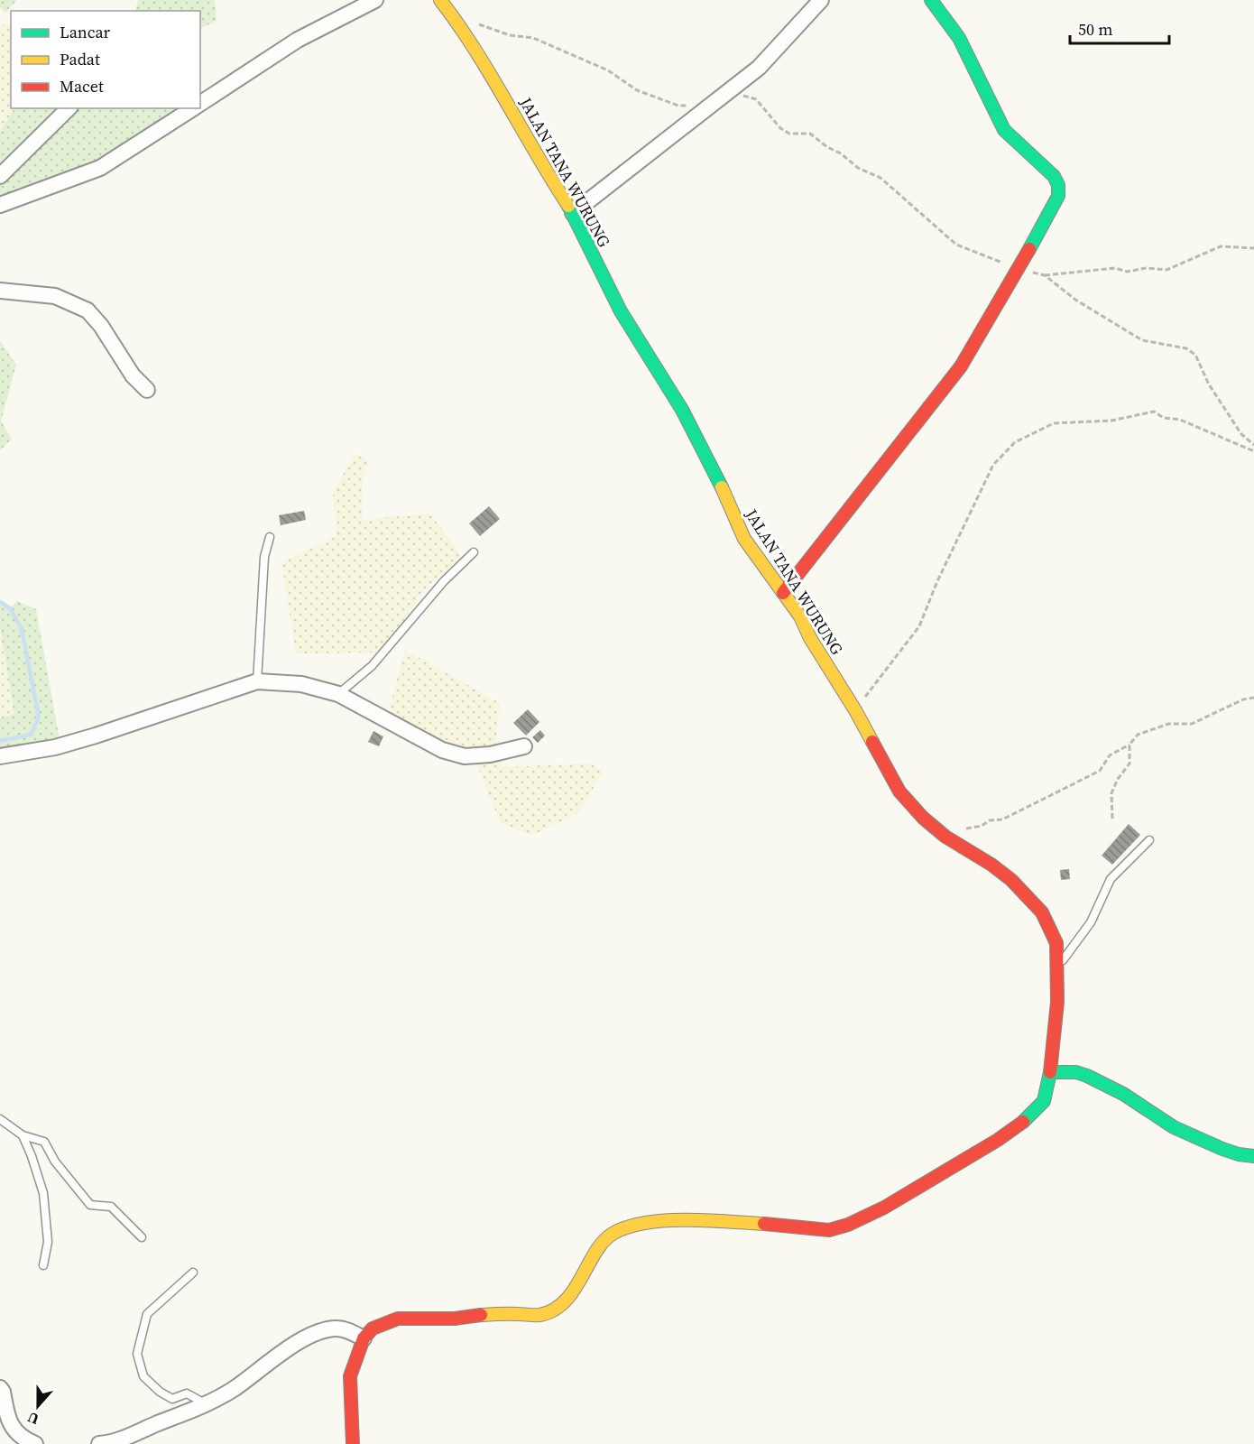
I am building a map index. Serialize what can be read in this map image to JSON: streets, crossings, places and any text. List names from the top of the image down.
{
  "streets": {
    "street": ["JALAN TANA WURUNG"]
  },
  "legend": ["Lancar", "Padat", "Macet"],
  "scale_bar": "50 m",
  "north": "bottom"
}
